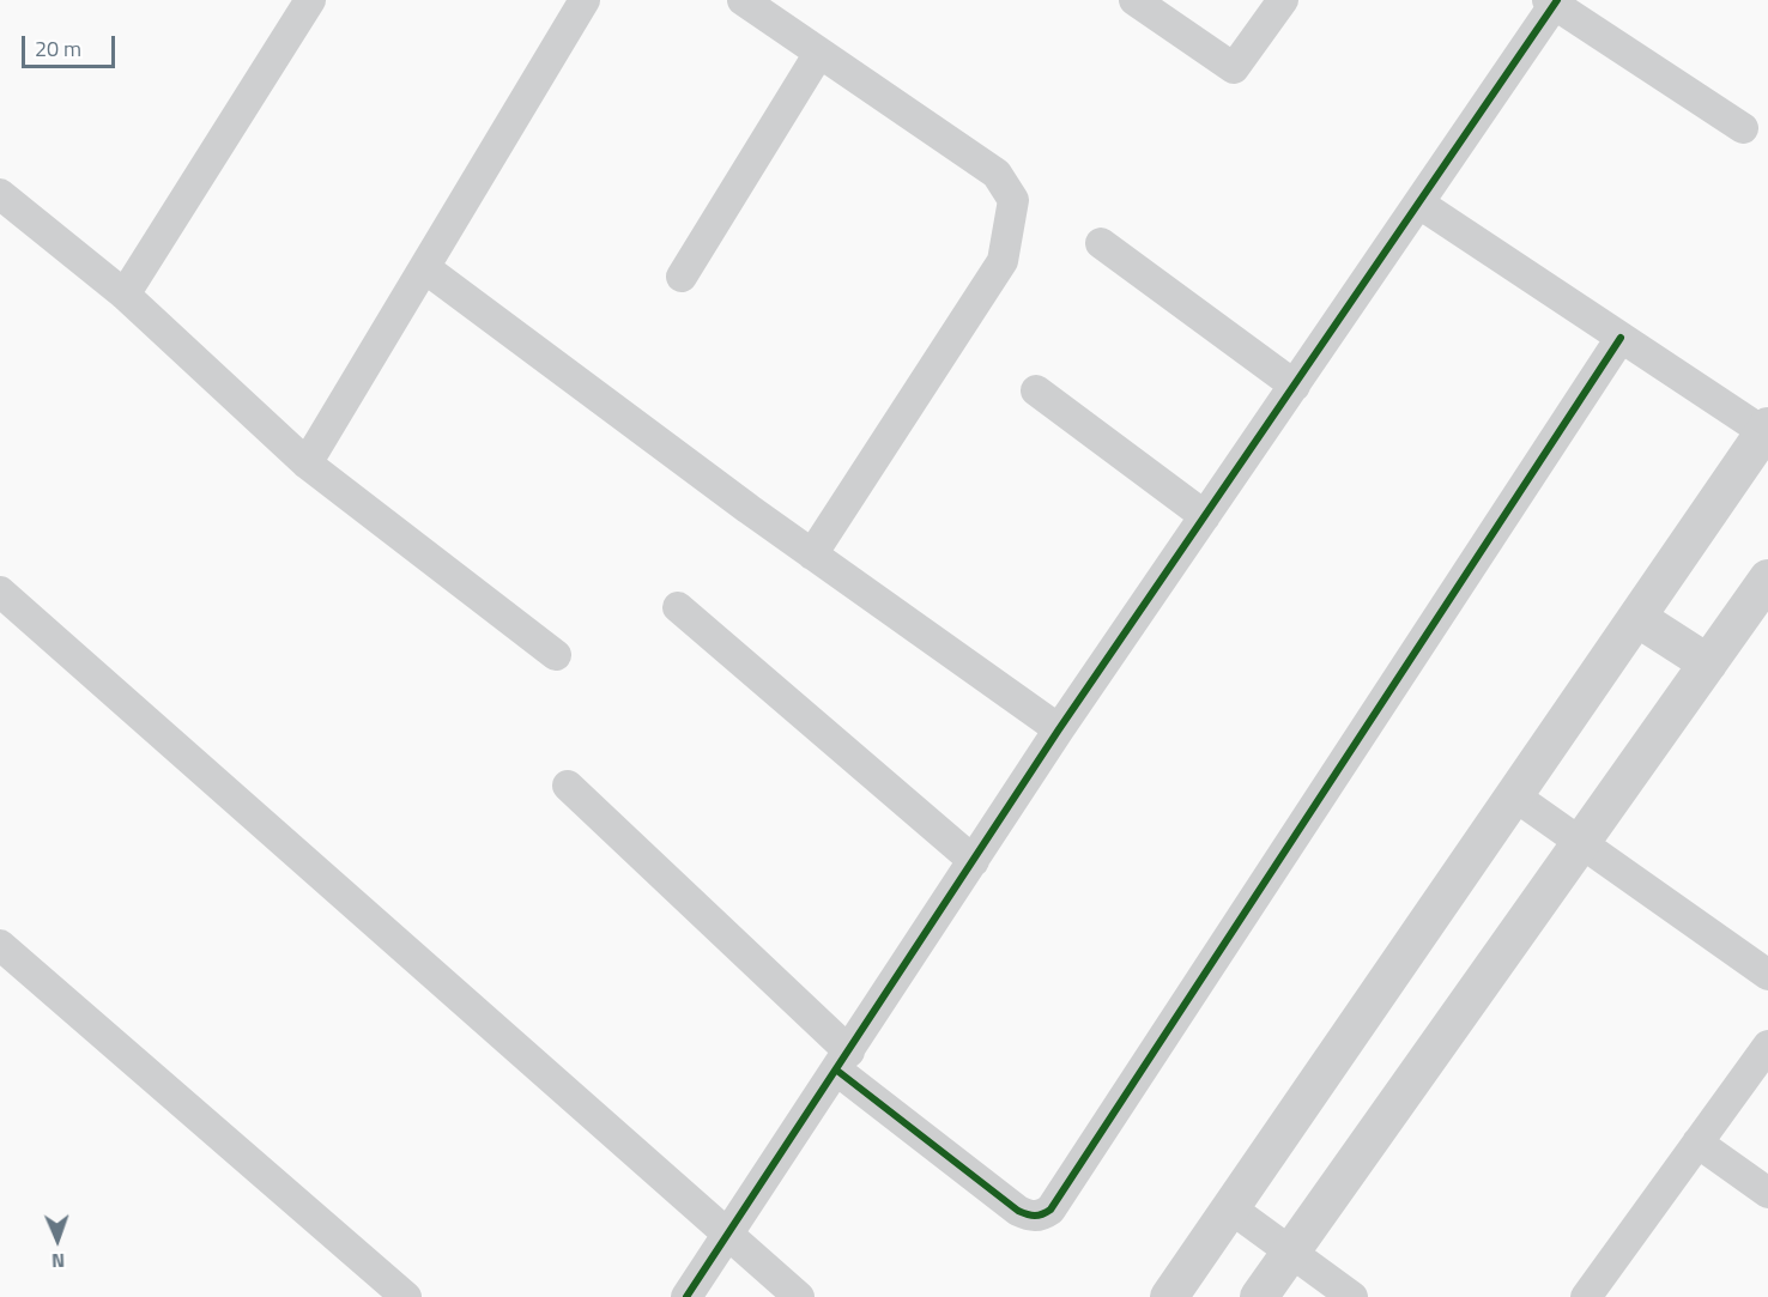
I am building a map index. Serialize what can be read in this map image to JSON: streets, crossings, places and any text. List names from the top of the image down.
{
  "scale_bar": "20 m",
  "north": "bottom"
}
